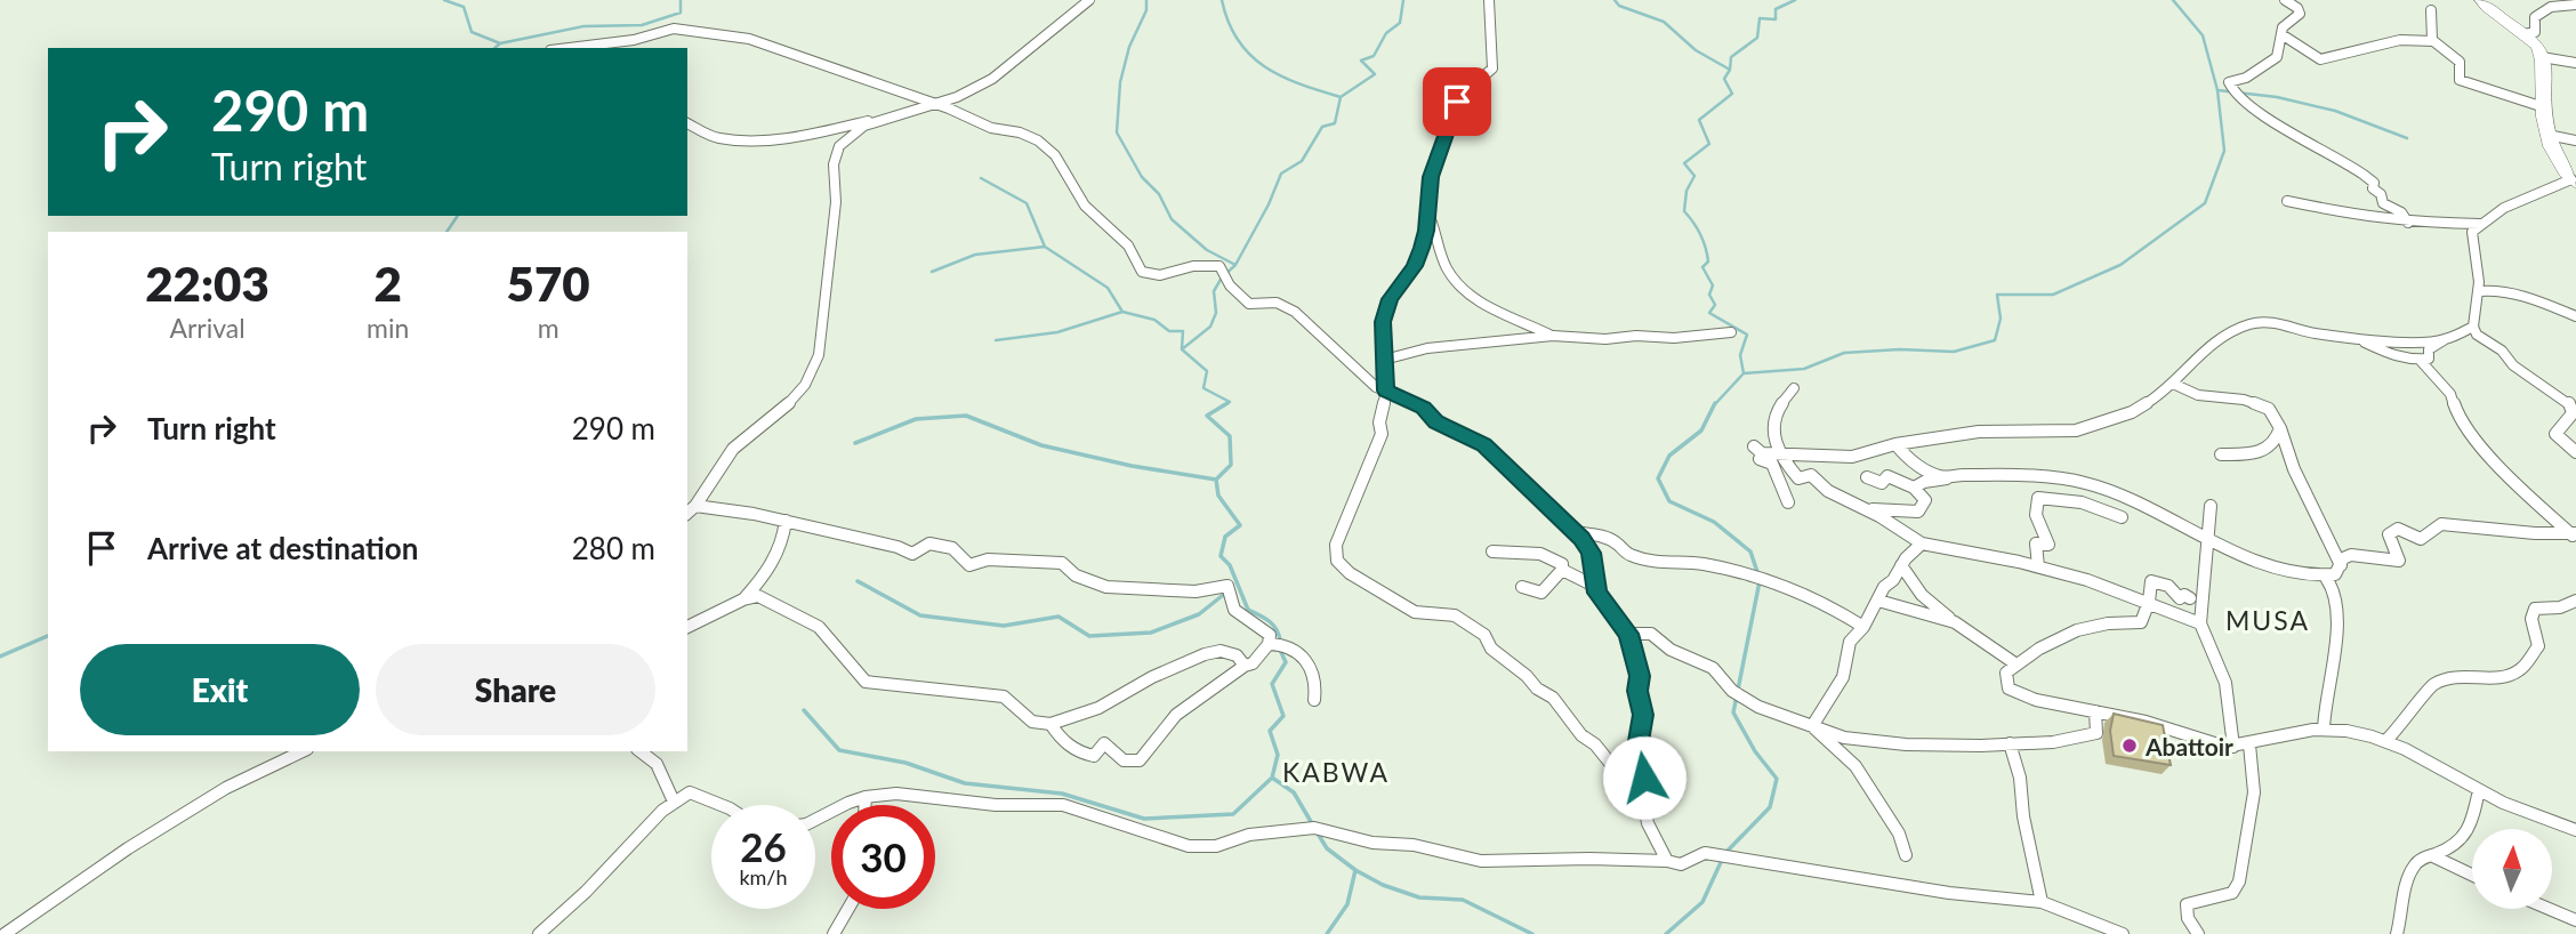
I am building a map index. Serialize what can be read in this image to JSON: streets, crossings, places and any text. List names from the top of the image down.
{
  "districts": ["MUSA", "KABWA"],
  "places": ["Abattoir"],
  "north": "top",
  "page": {
    "turn": ["290 m", "Turn right"],
    "eta": [
      "22:03",
      "Arrival",
      "2",
      "min",
      "570",
      "m"
    ],
    "list": [
      {
        "name": "Turn right",
        "value": "290 m"
      },
      {
        "name": "Arrive at destination",
        "value": "280 m"
      }
    ],
    "buttons": ["Exit", "Share"],
    "speed": "26 km/h",
    "limit": "30"
  }
}
